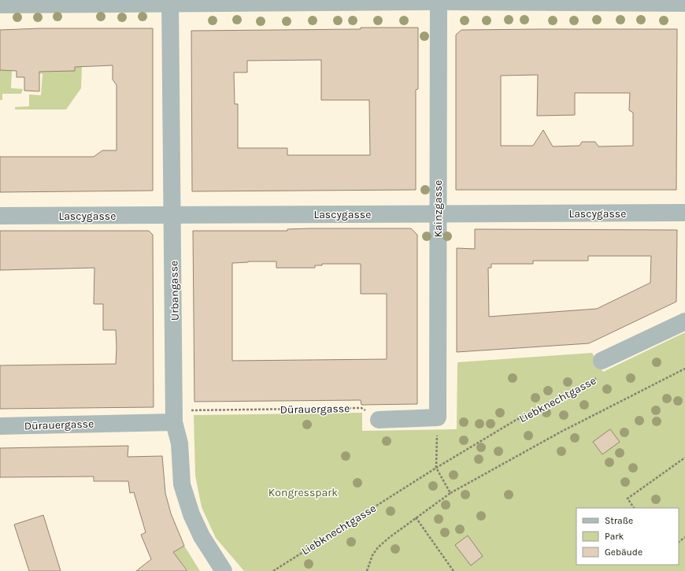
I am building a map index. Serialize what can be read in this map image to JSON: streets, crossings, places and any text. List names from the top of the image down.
{
  "streets": {
    "street": [
      "Kainzgasse",
      "Lascygasse",
      "Urbangasse",
      "Liebknechtgasse",
      "Dürauergasse"
    ]
  },
  "crossings": [
    ["Kainzgasse", "Lascygasse"],
    ["Lascygasse", "Urbangasse"],
    ["Urbangasse", "Dürauergasse"]
  ],
  "parks": ["Kongresspark"],
  "legend": ["Straße", "Park", "Gebäude"]
}
